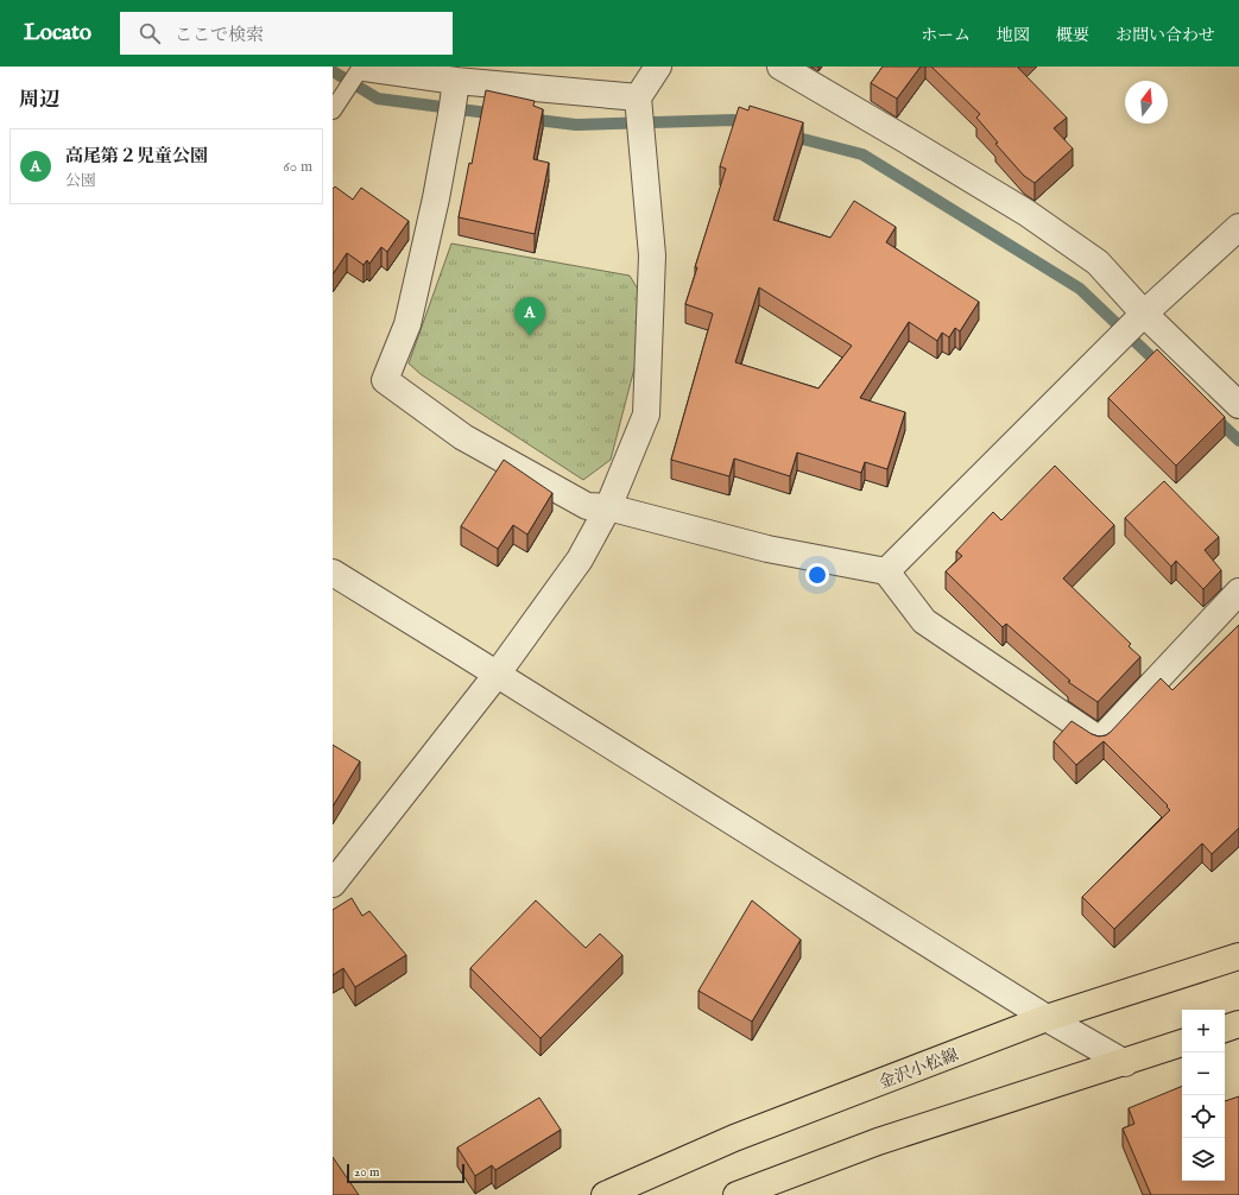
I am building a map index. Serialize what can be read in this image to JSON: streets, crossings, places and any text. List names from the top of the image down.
{
  "streets": {
    "main road": ["金沢小松線"]
  },
  "scale_bar": "20 m",
  "north": "top",
  "page": {
    "header": "Locato",
    "search": "ここで検索",
    "nav": [
      "ホーム",
      "地図",
      "概要",
      "お問い合わせ"
    ],
    "heading": "周辺",
    "list": [
      {
        "mark": "A",
        "name": "高尾第２児童公園",
        "note": "公園",
        "value": "60 m"
      }
    ],
    "pins": "A",
    "map_buttons": ["+", "−"],
    "scale": "20 m"
  }
}
